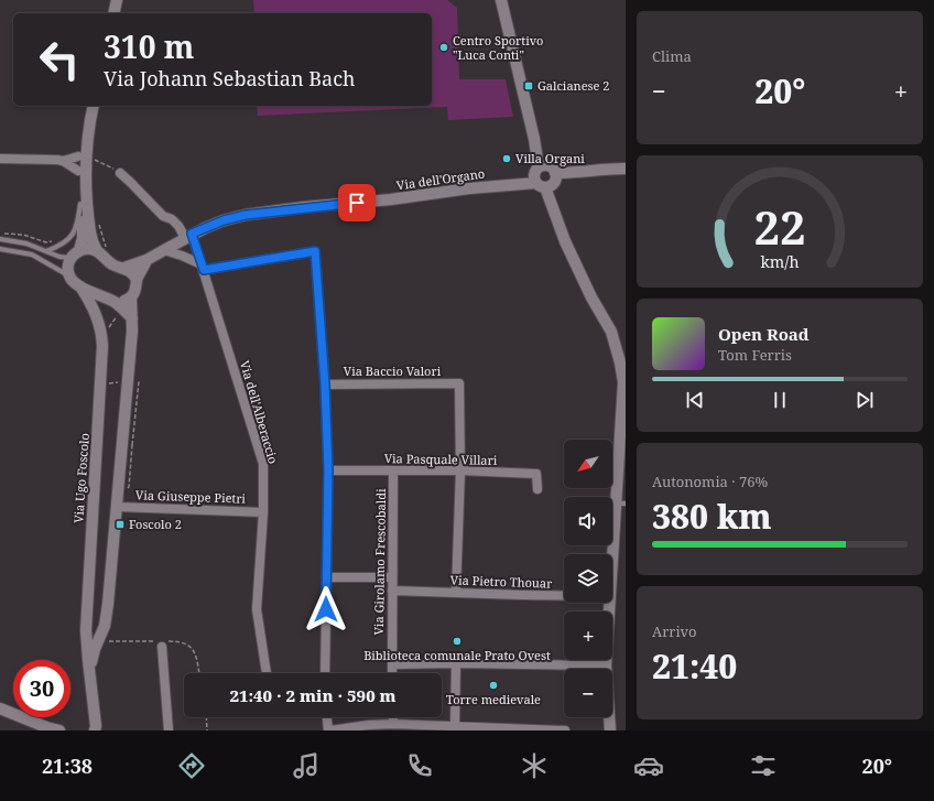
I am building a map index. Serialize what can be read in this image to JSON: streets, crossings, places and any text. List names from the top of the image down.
{
  "streets": {
    "street": [
      "Via dell'Organo",
      "Via Baccio Valori",
      "Via dell'Alberaccio",
      "Via Pasquale Villari",
      "Via Ugo Foscolo",
      "Via Giuseppe Pietri",
      "Via Girolamo Frescobaldi",
      "Via Pietro Thouar"
    ]
  },
  "crossings": [
    ["Via dell'Organo", "Via dell'Alberaccio"],
    ["Via Baccio Valori", "Via Pasquale Villari"],
    ["Via dell'Alberaccio", "Via Giuseppe Pietri"],
    ["Via Pasquale Villari", "Via Girolamo Frescobaldi"],
    ["Via Ugo Foscolo", "Via Giuseppe Pietri"],
    ["Via Girolamo Frescobaldi", "Via Pietro Thouar"]
  ],
  "places": {
    "other": [
      "Centro Sportivo \"Luca Conti\"",
      "Villa Organi",
      "Biblioteca comunale Prato Ovest",
      "Torre medievale"
    ],
    "transit": ["Galcianese 2", "Foscolo 2"]
  },
  "north": "bottom left",
  "page": {
    "tile": [
      "Clima",
      ["Autonomia · 76%", "380 km"],
      ["Arrivo", "21:40"]
    ],
    "turn": ["310 m", "Via Johann Sebastian Bach"],
    "heat": ["−", "20°", "+"],
    "song": ["Open Road", "Tom Ferris"],
    "map_buttons": ["+", "−"],
    "limit": "30",
    "trip": "21:40 · 2 min · 590 m",
    "tabs": ["21:38", "20°"],
    "gauge": ["22", "km/h"]
  }
}
